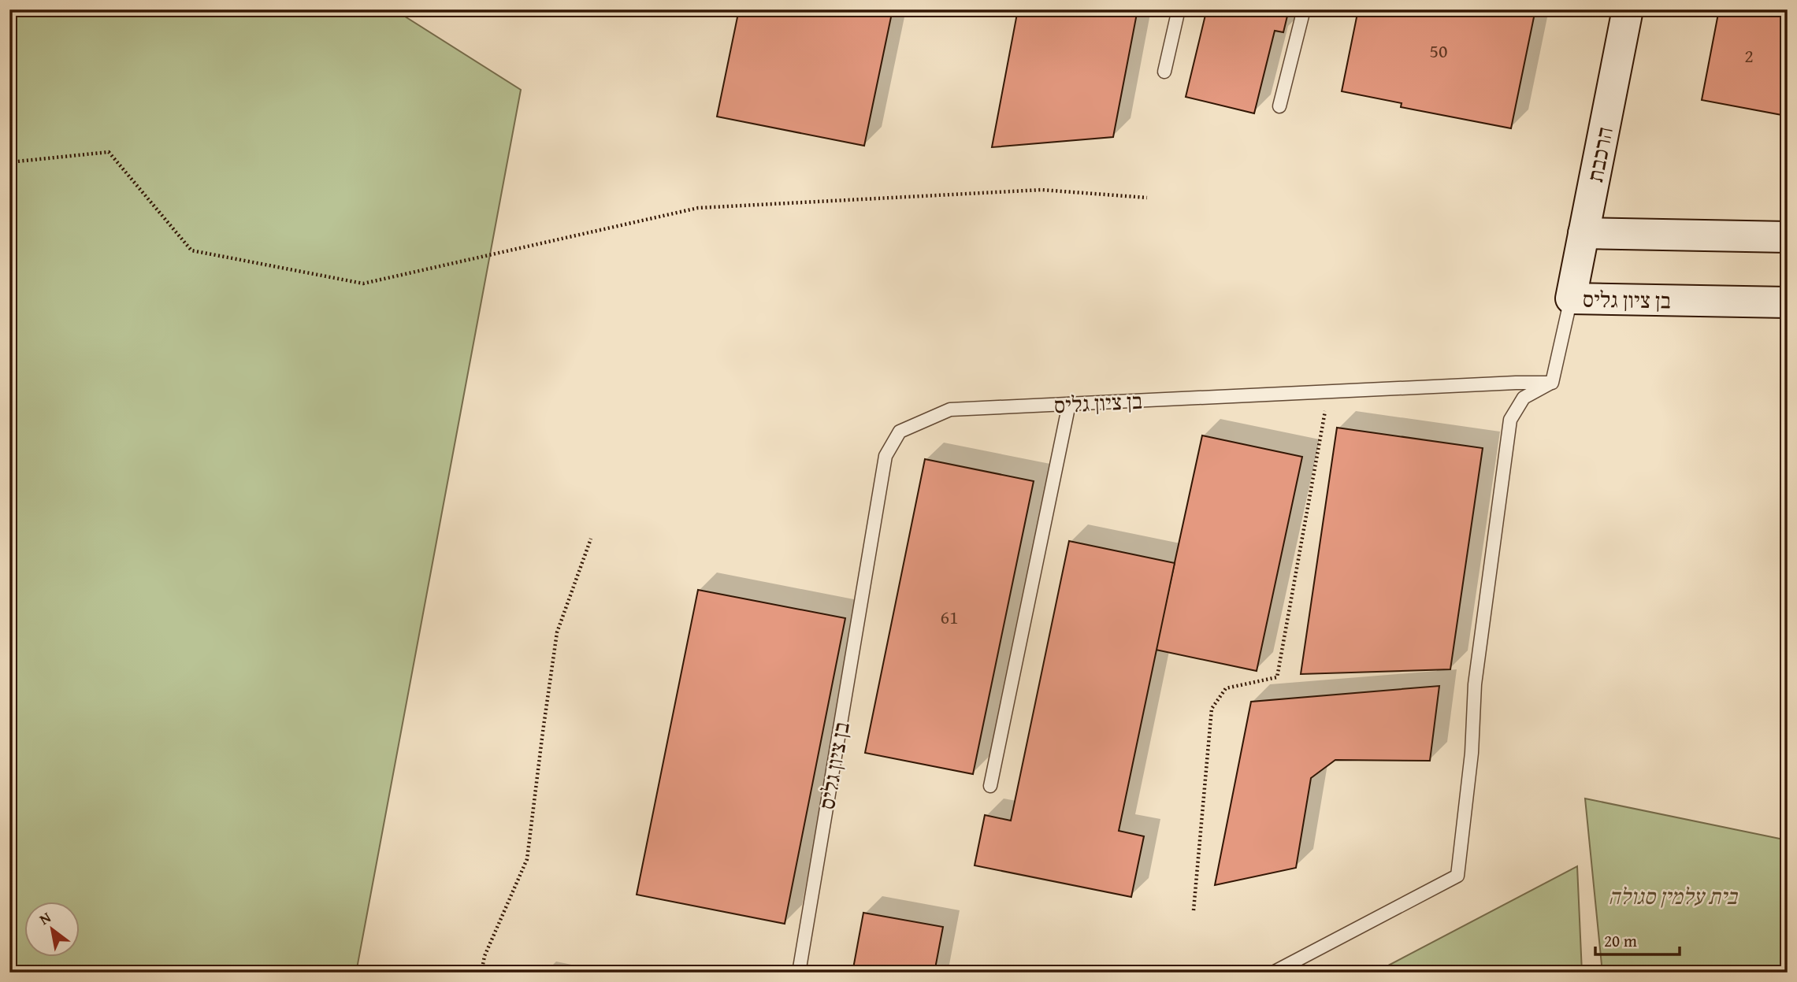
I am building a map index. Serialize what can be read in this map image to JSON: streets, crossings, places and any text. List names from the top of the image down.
{
  "streets": {
    "street": ["הרכבת", "בן ציון גליס"]
  },
  "crossings": [
    ["הרכבת", "בן ציון גליס"]
  ],
  "parks": ["בית עלמין סגולה"],
  "house_numbers": ["50", "2", "61"],
  "scale_bar": "20 m",
  "north": "top left"
}
